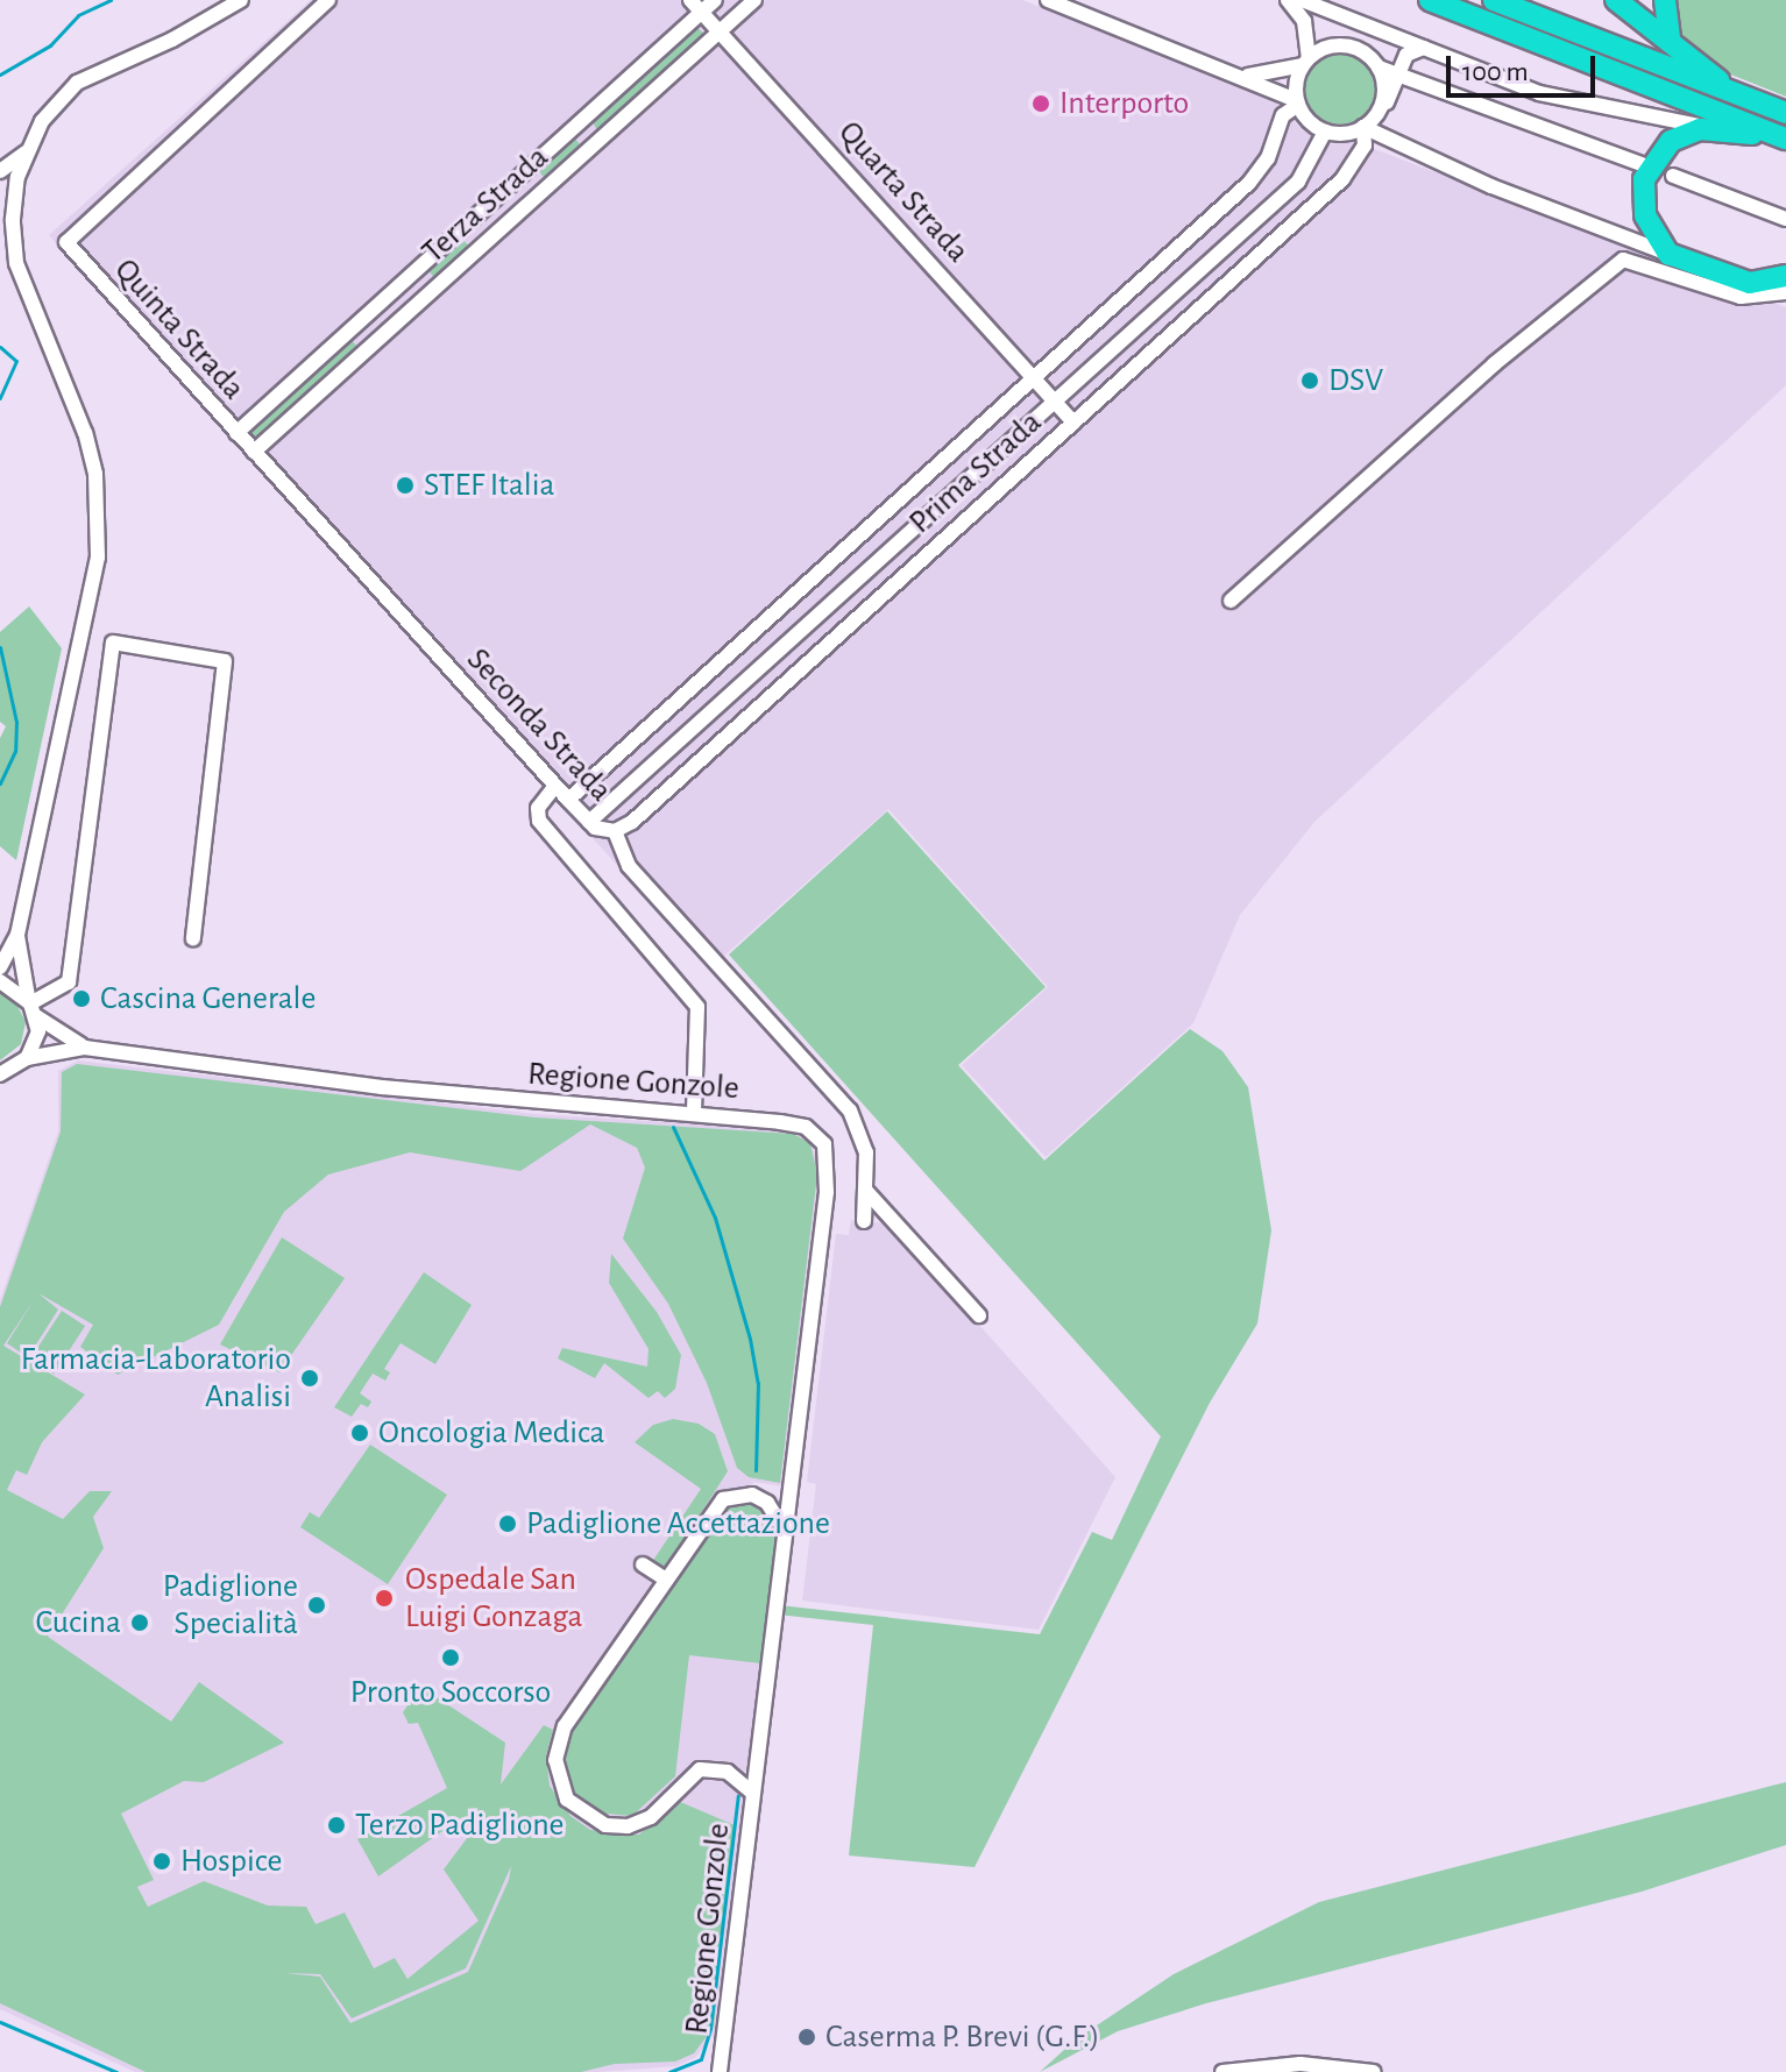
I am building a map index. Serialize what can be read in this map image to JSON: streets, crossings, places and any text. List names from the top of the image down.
{
  "streets": {
    "street": [
      "Quarta Strada",
      "Terza Strada",
      "Quinta Strada",
      "Prima Strada",
      "Seconda Strada",
      "Regione Gonzole"
    ]
  },
  "crossings": [
    ["Quarta Strada", "Terza Strada"],
    ["Quarta Strada", "Prima Strada"],
    ["Terza Strada", "Quinta Strada"],
    ["Terza Strada", "Seconda Strada"],
    ["Quinta Strada", "Seconda Strada"],
    ["Prima Strada", "Seconda Strada"]
  ],
  "places": [
    "Interporto",
    "DSV",
    "STEF Italia",
    "Cascina Generale",
    "Farmacia-Laboratorio Analisi",
    "Oncologia Medica",
    "Padiglione Accettazione",
    "Ospedale San Luigi Gonzaga",
    "Padiglione Specialità",
    "Cucina",
    "Pronto Soccorso",
    "Terzo Padiglione",
    "Hospice",
    "Caserma P. Brevi (G.F.)"
  ],
  "scale_bar": "100 m"
}
